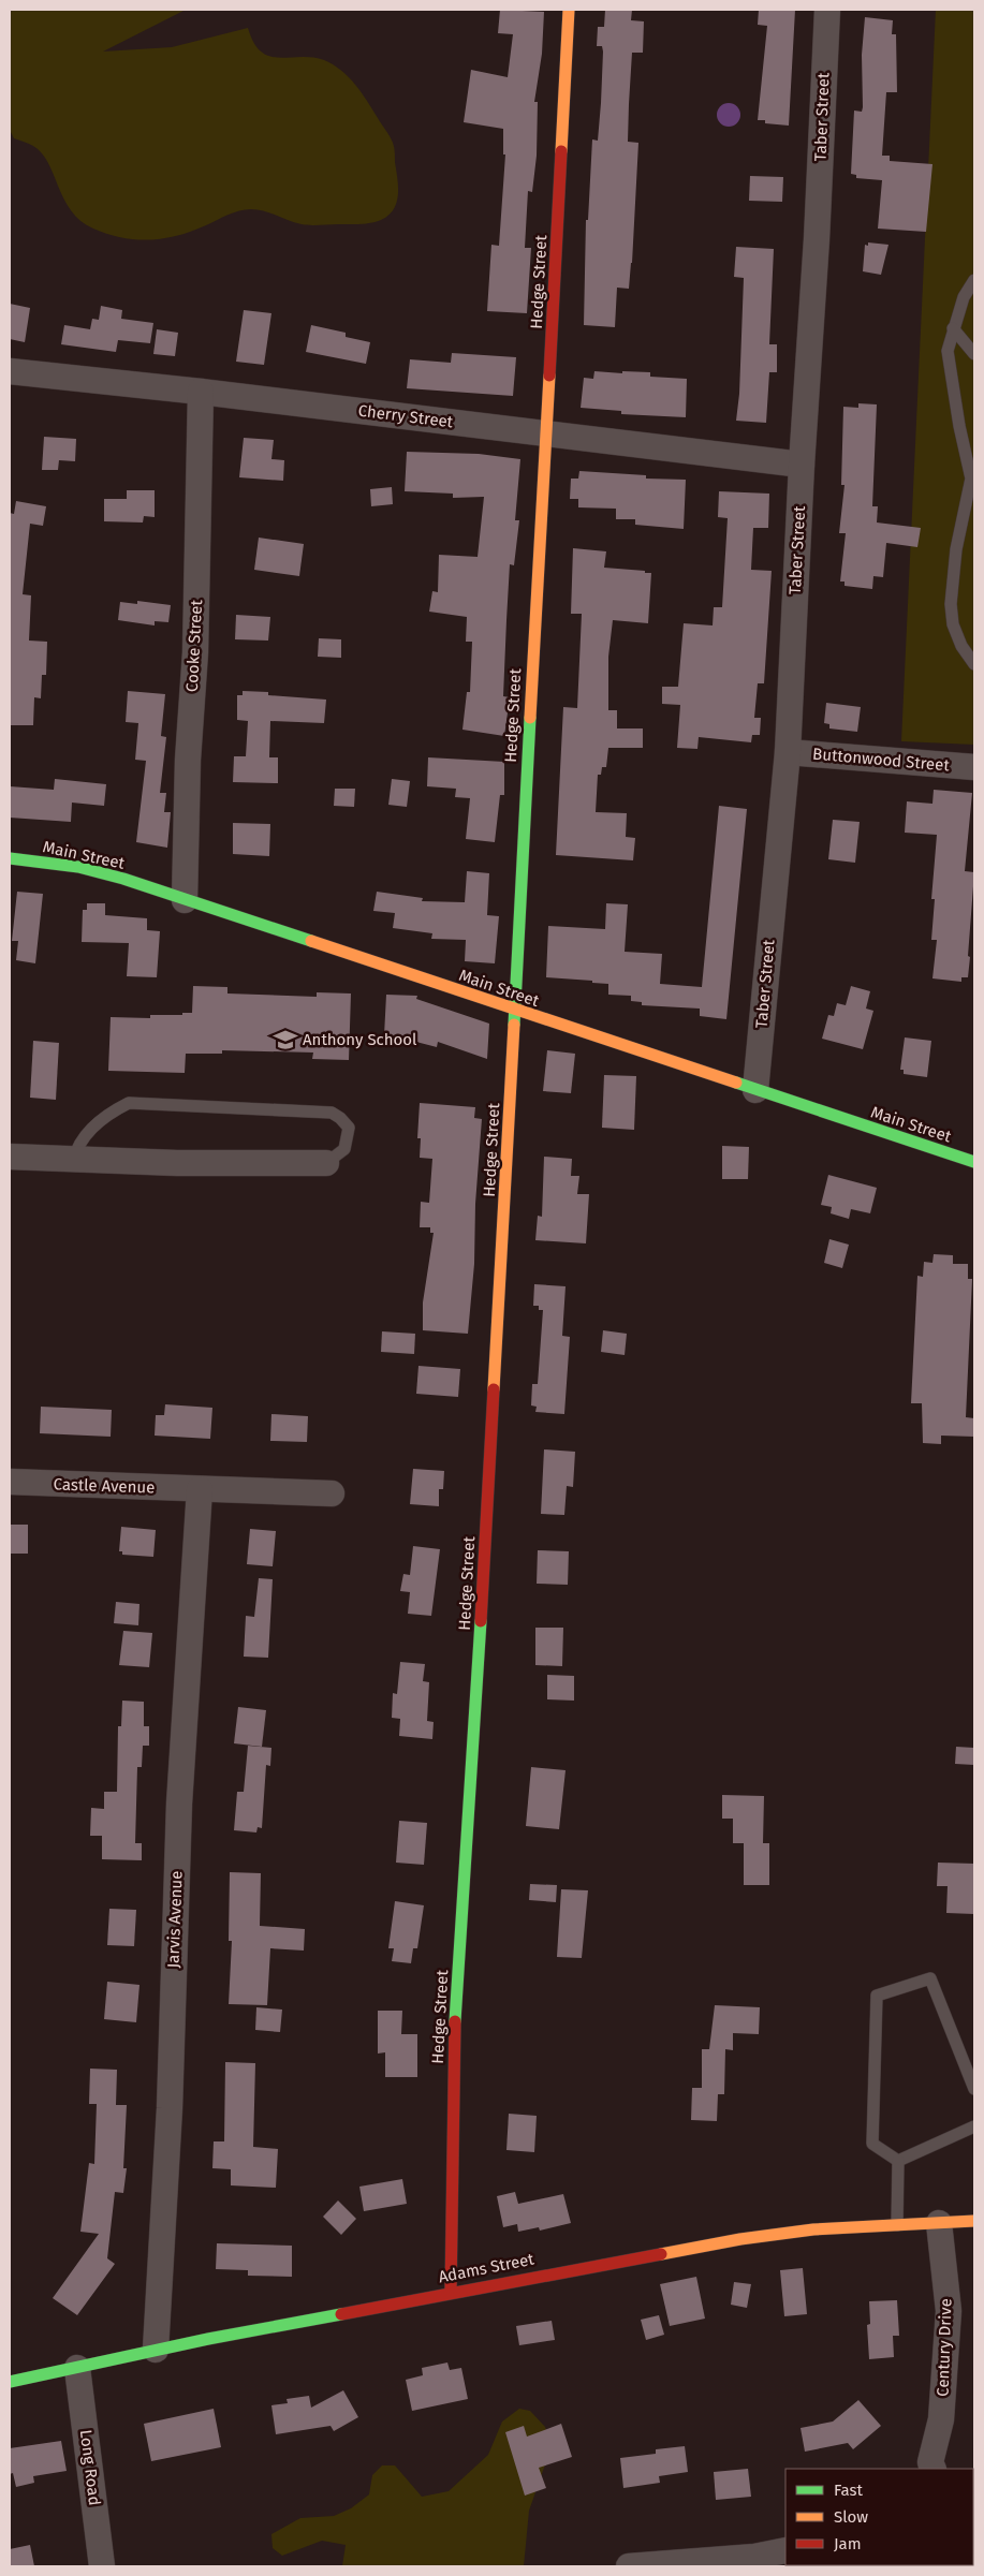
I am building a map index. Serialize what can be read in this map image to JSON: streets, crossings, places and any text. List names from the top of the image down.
{
  "streets": {
    "street": [
      "Taber Street",
      "Hedge Street",
      "Cherry Street",
      "Cooke Street",
      "Buttonwood Street",
      "Main Street",
      "Castle Avenue",
      "Jarvis Avenue",
      "Adams Street",
      "Century Drive",
      "Long Road"
    ]
  },
  "crossings": [
    ["Taber Street", "Cherry Street"],
    ["Taber Street", "Buttonwood Street"],
    ["Taber Street", "Main Street"],
    ["Hedge Street", "Cherry Street"],
    ["Hedge Street", "Main Street"],
    ["Hedge Street", "Adams Street"],
    ["Cherry Street", "Cooke Street"],
    ["Cooke Street", "Main Street"],
    ["Castle Avenue", "Jarvis Avenue"],
    ["Jarvis Avenue", "Adams Street"],
    ["Adams Street", "Century Drive"],
    ["Adams Street", "Long Road"]
  ],
  "places": {
    "school or university": ["Anthony School"]
  },
  "legend": ["Fast", "Slow", "Jam"]
}
